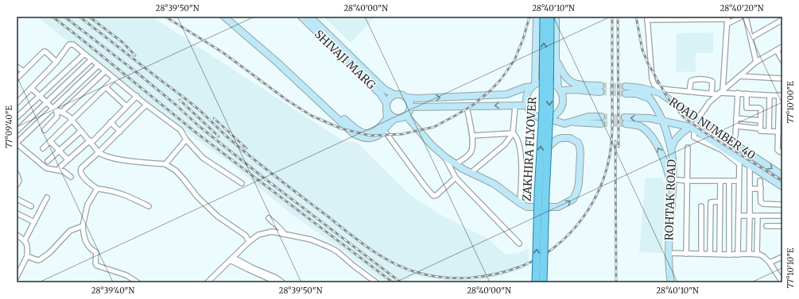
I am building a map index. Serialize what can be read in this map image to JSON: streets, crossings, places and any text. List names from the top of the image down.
{
  "streets": {
    "main road": [
      "SHIVAJI MARG",
      "ROAD NUMBER 40",
      "ZAKHIRA FLYOVER",
      "ROHTAK ROAD"
    ]
  },
  "crossings": [
    ["ROAD NUMBER 40", "ROHTAK ROAD"]
  ],
  "coordinates": [
    "28°39'50\"N",
    "28°40'00\"N",
    "28°40'10\"N",
    "28°40'20\"N",
    "77°10'00\"E",
    "77°09'40\"E",
    "77°10'10\"E",
    "28°39'40\"N"
  ]
}
